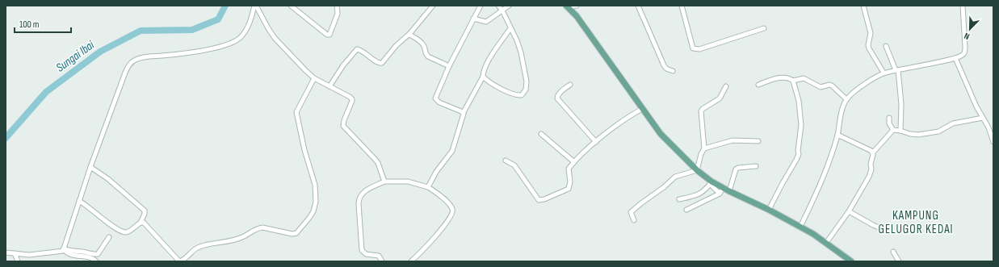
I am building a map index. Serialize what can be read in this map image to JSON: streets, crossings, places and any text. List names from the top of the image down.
{
  "districts": ["KAMPUNG GELUGOR KEDAI"],
  "water": ["Sungai Ibai"],
  "scale_bar": "100 m",
  "north": "bottom left"
}
